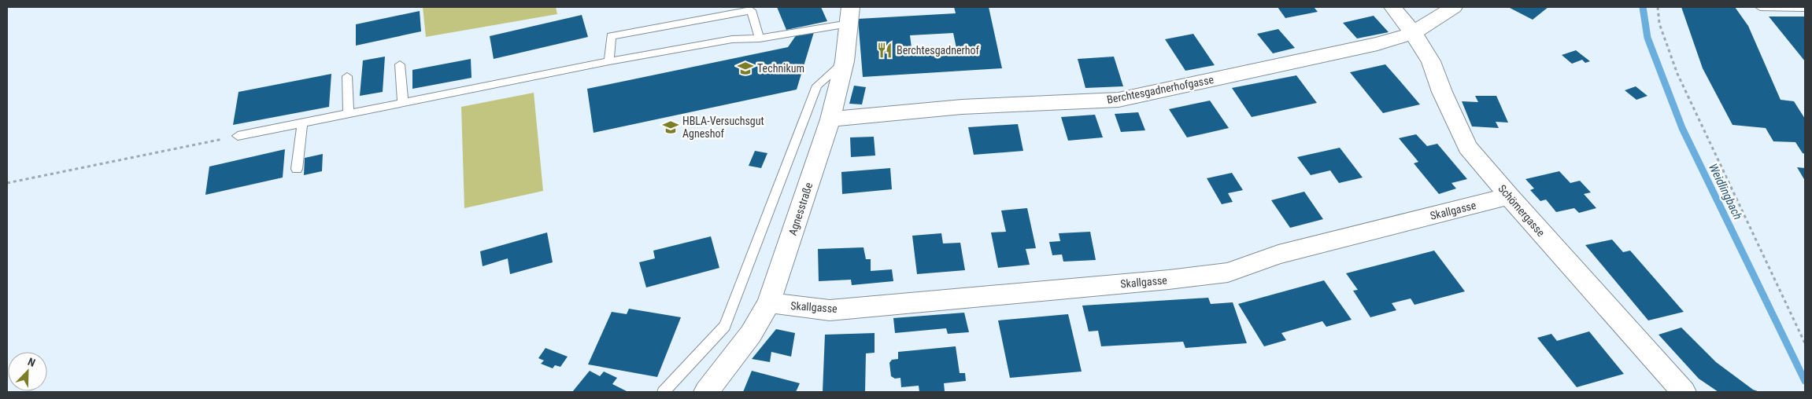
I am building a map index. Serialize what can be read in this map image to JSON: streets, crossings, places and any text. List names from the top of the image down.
{
  "streets": {
    "street": [
      "Berchtesgadnerhofgasse",
      "Agnesstraße",
      "Skallgasse",
      "Schömergasse"
    ]
  },
  "crossings": [
    ["Berchtesgadnerhofgasse", "Agnesstraße"],
    ["Berchtesgadnerhofgasse", "Schömergasse"],
    ["Agnesstraße", "Skallgasse"],
    ["Skallgasse", "Schömergasse"]
  ],
  "water": ["Weidlingbach"],
  "places": {
    "restaurant": ["Berchtesgadnerhof"],
    "school or university": ["Technikum", "HBLA-Versuchsgut Agneshof"]
  },
  "north": "top right"
}
